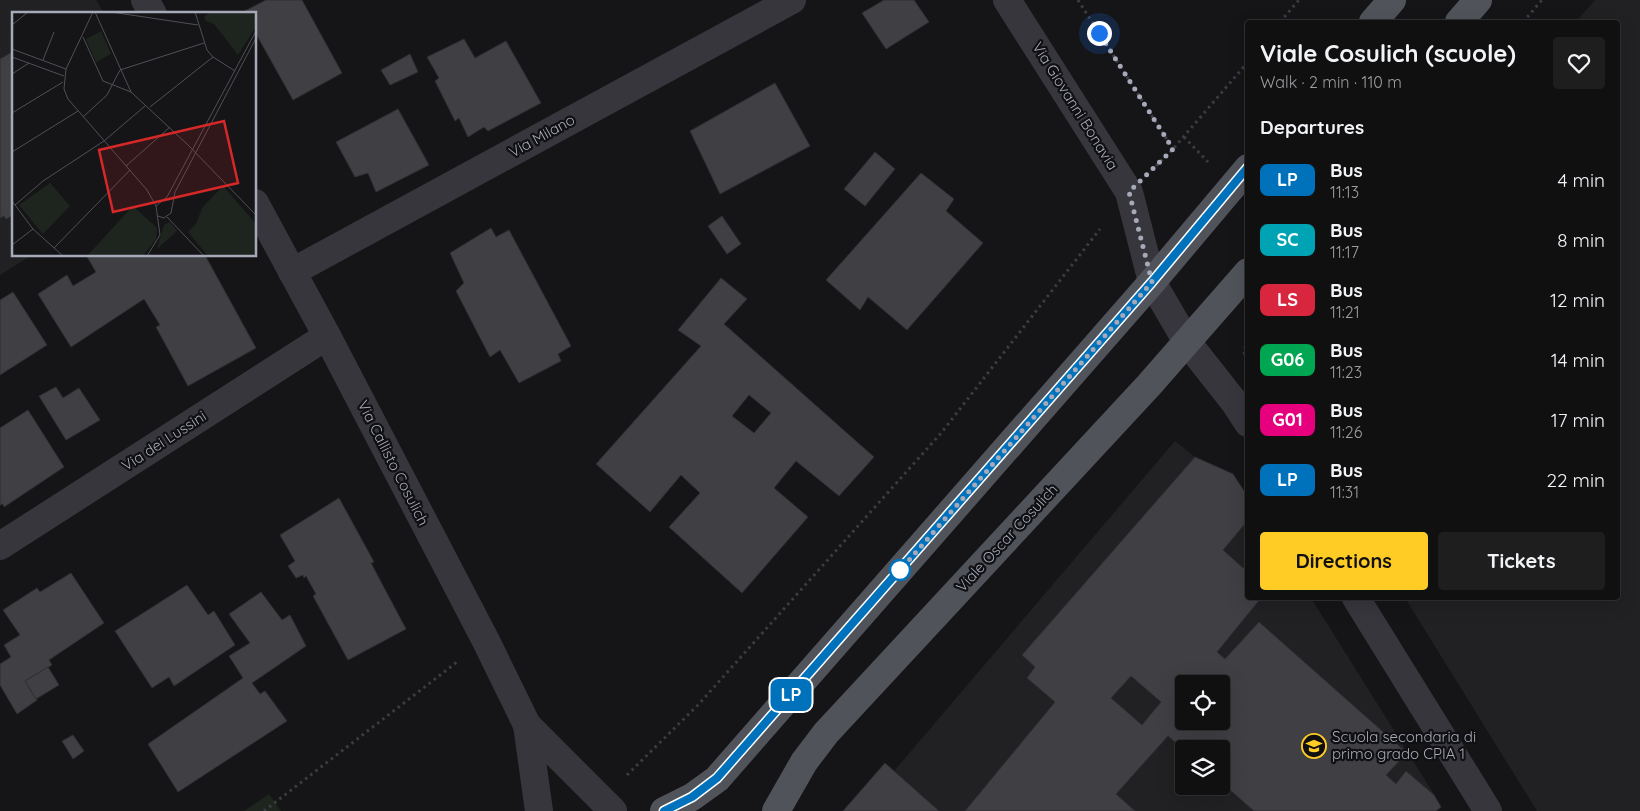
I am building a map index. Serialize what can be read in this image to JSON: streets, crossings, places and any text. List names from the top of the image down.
{
  "streets": {
    "main road": ["Viale Oscar Cosulich"],
    "street": [
      "Via Giovanni Bonavia",
      "Via Milano",
      "Via dei Lussini",
      "Via Callisto Cosulich"
    ]
  },
  "crossings": [
    ["Via Giovanni Bonavia", "Viale Oscar Cosulich"],
    ["Via Milano", "Via Callisto Cosulich"],
    ["Via dei Lussini", "Via Callisto Cosulich"]
  ],
  "places": {
    "school or university": ["Scuola secondaria di primo grado CPIA 1"]
  },
  "lines": ["bus line LP"],
  "page": {
    "on_map": "LP",
    "heading": [
      ["Viale Cosulich (scuole)", "Walk · 2 min · 110 m"],
      "Departures"
    ],
    "list": [
      {
        "mark": "LP",
        "name": "Bus",
        "note": "11:13",
        "value": "4 min"
      },
      {
        "mark": "SC",
        "name": "Bus",
        "note": "11:17",
        "value": "8 min"
      },
      {
        "mark": "LS",
        "name": "Bus",
        "note": "11:21",
        "value": "12 min"
      },
      {
        "mark": "G06",
        "name": "Bus",
        "note": "11:23",
        "value": "14 min"
      },
      {
        "mark": "G01",
        "name": "Bus",
        "note": "11:26",
        "value": "17 min"
      },
      {
        "mark": "LP",
        "name": "Bus",
        "note": "11:31",
        "value": "22 min"
      }
    ],
    "buttons": ["Directions", "Tickets"]
  }
}
